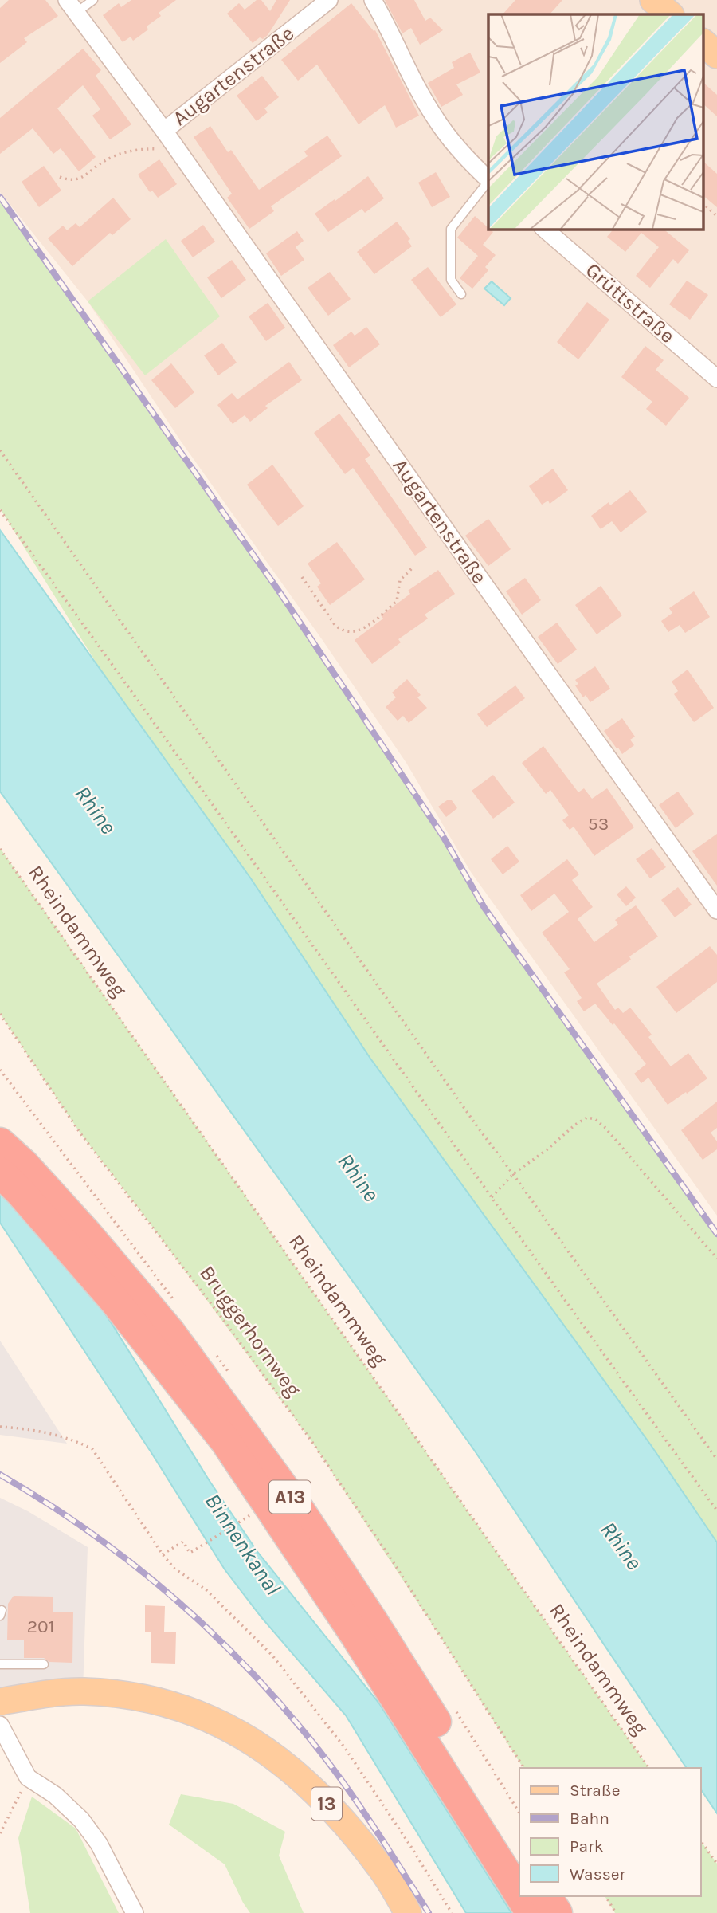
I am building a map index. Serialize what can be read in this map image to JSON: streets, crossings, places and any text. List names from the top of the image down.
{
  "streets": {
    "highway": ["A13"],
    "main road": ["13"],
    "street": ["Augartenstraße", "Grüttstraße"],
    "path": ["Rheindammweg", "Bruggerhornweg"]
  },
  "water": ["Rhine", "Binnenkanal"],
  "house_numbers": ["53", "201"],
  "legend": [
    "Straße",
    "Bahn",
    "Park",
    "Wasser"
  ]
}
